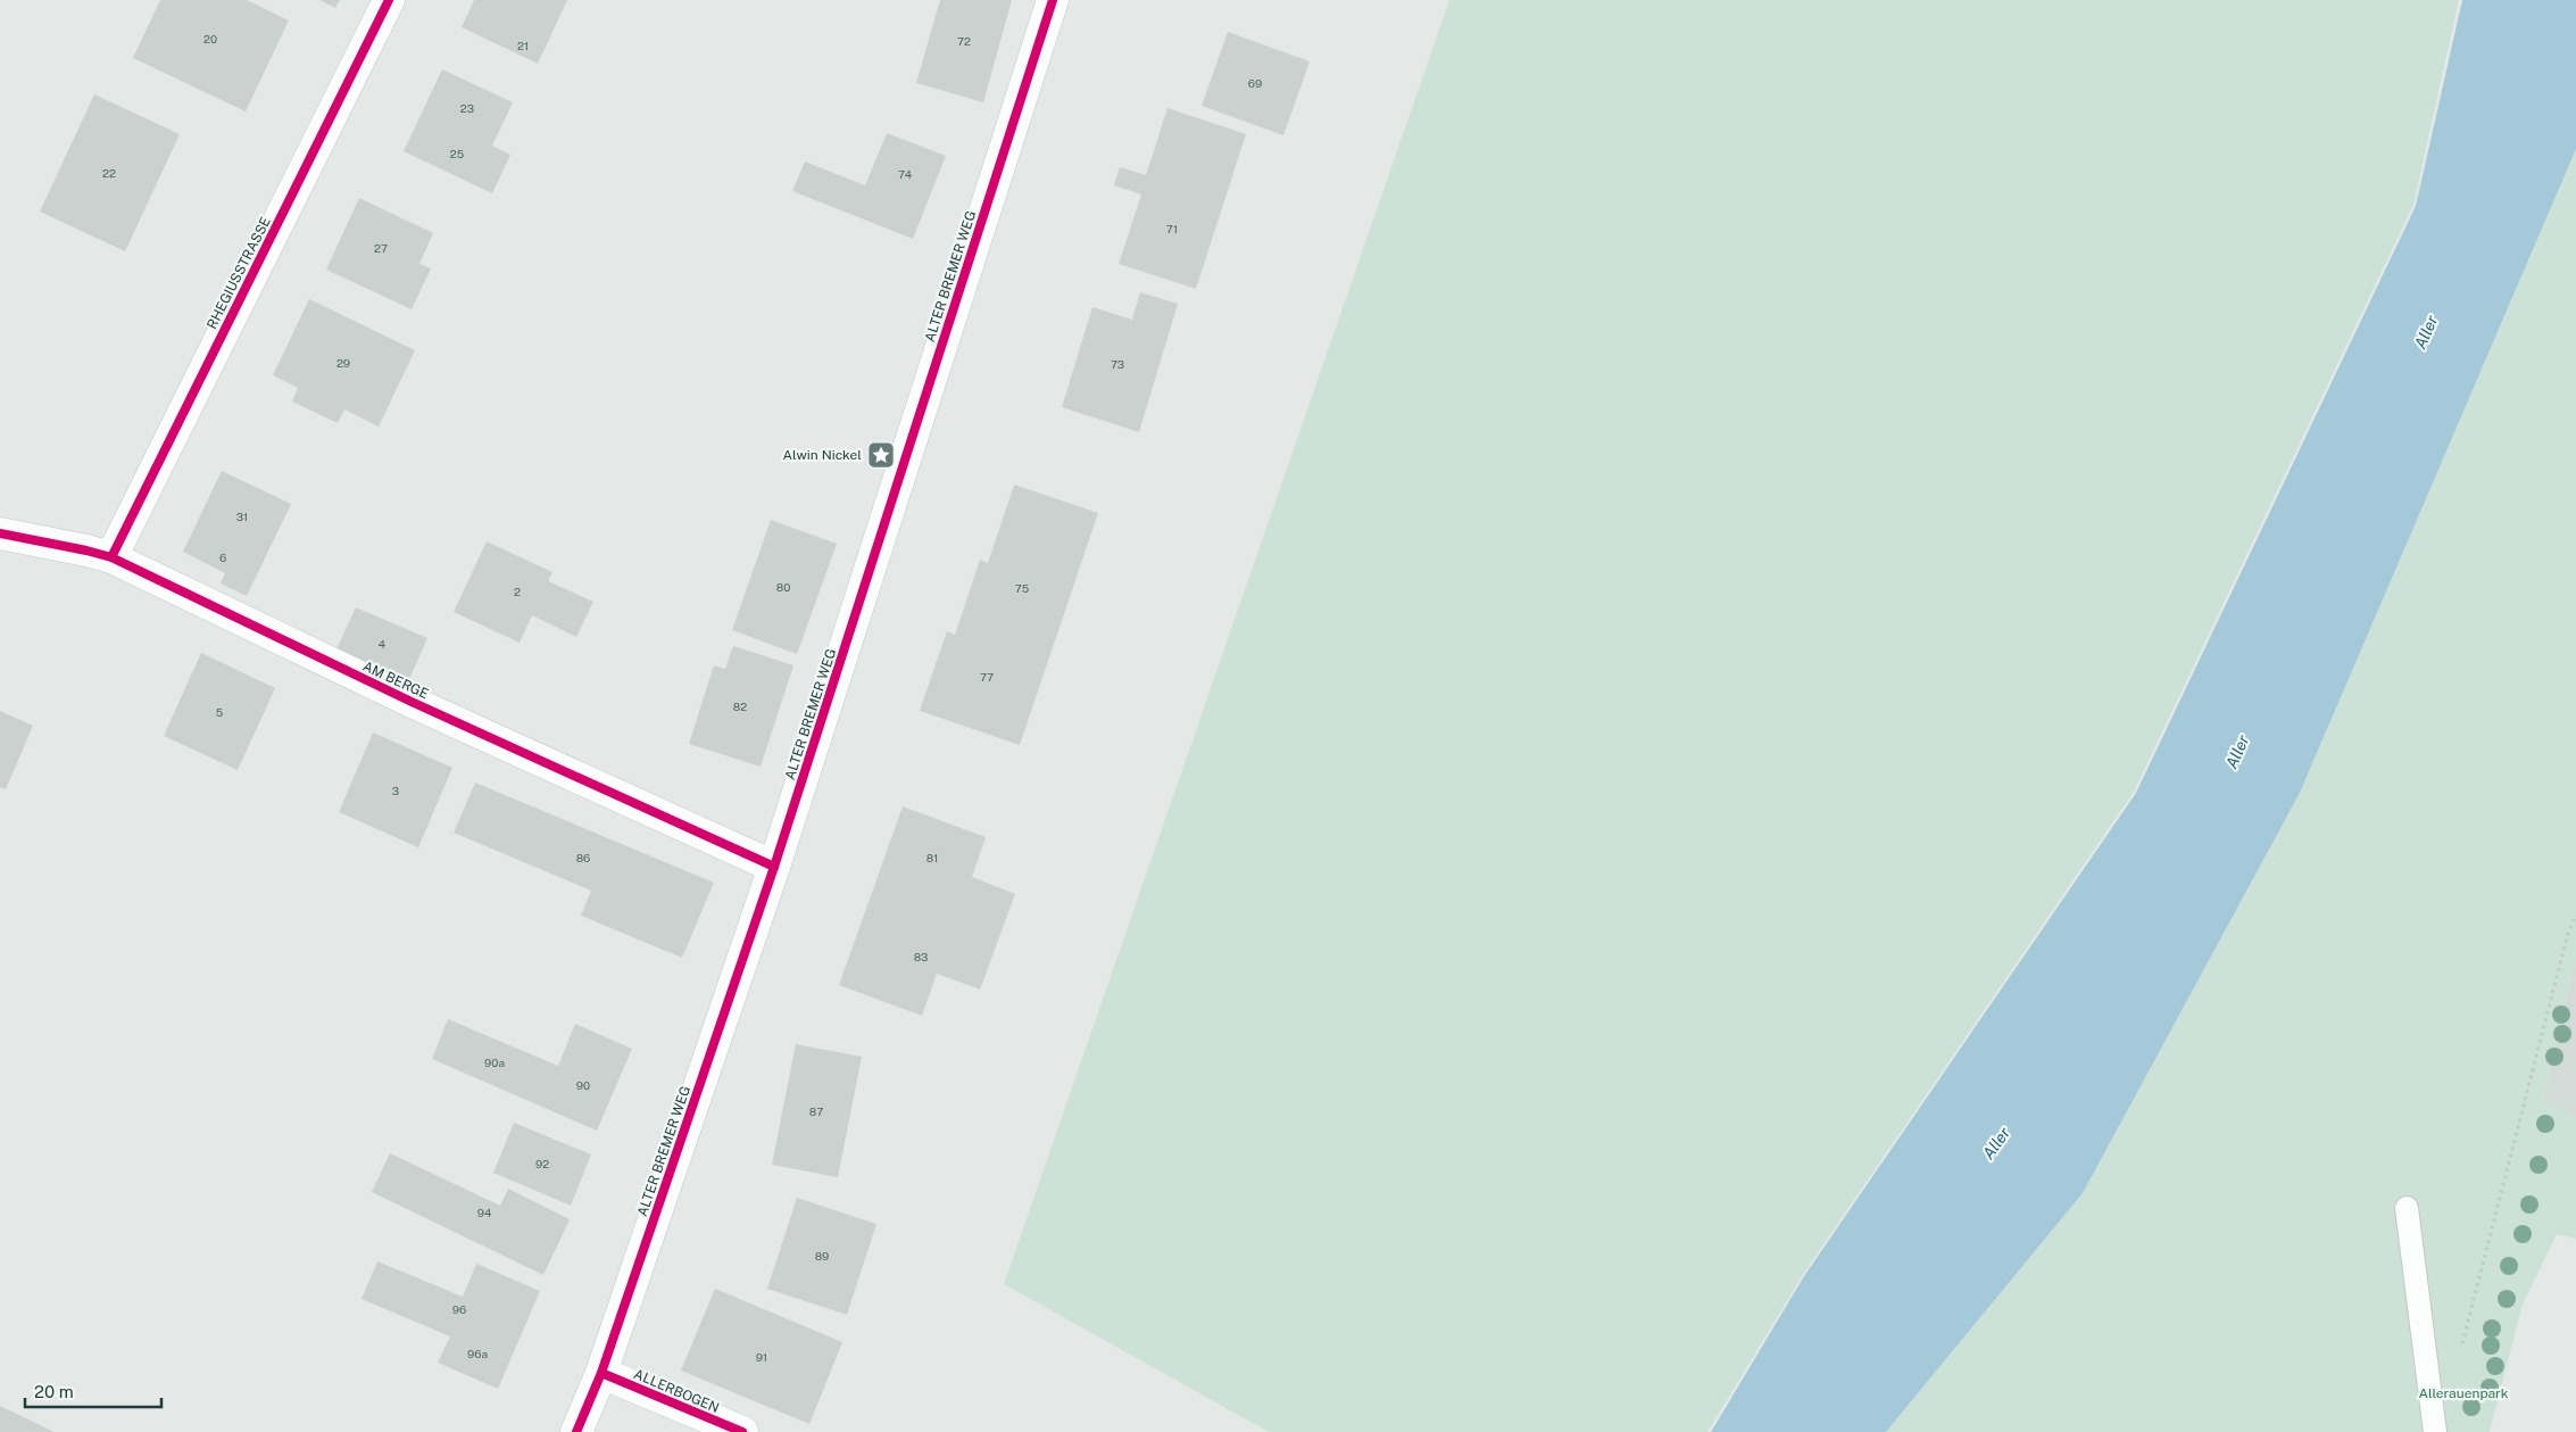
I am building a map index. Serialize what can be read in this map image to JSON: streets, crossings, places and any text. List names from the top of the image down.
{
  "streets": {
    "street": [
      "RHEGIUSSTRASSE",
      "ALTER BREMER WEG",
      "AM BERGE",
      "ALLERBOGEN"
    ]
  },
  "crossings": [
    ["RHEGIUSSTRASSE", "AM BERGE"],
    ["ALTER BREMER WEG", "AM BERGE"],
    ["ALTER BREMER WEG", "ALLERBOGEN"]
  ],
  "water": ["Aller"],
  "parks": ["Allerauenpark"],
  "places": {
    "place": ["Alwin Nickel"]
  },
  "house_numbers": [
    "20",
    "72",
    "21",
    "69",
    "23",
    "25",
    "22",
    "74",
    "71",
    "27",
    "29",
    "73",
    "31",
    "6",
    "80",
    "75",
    "2",
    "4",
    "77",
    "82",
    "5",
    "3",
    "86",
    "81",
    "83",
    "90a",
    "90",
    "87",
    "92",
    "94",
    "89",
    "96",
    "96a",
    "91"
  ],
  "scale_bar": "20 m"
}
